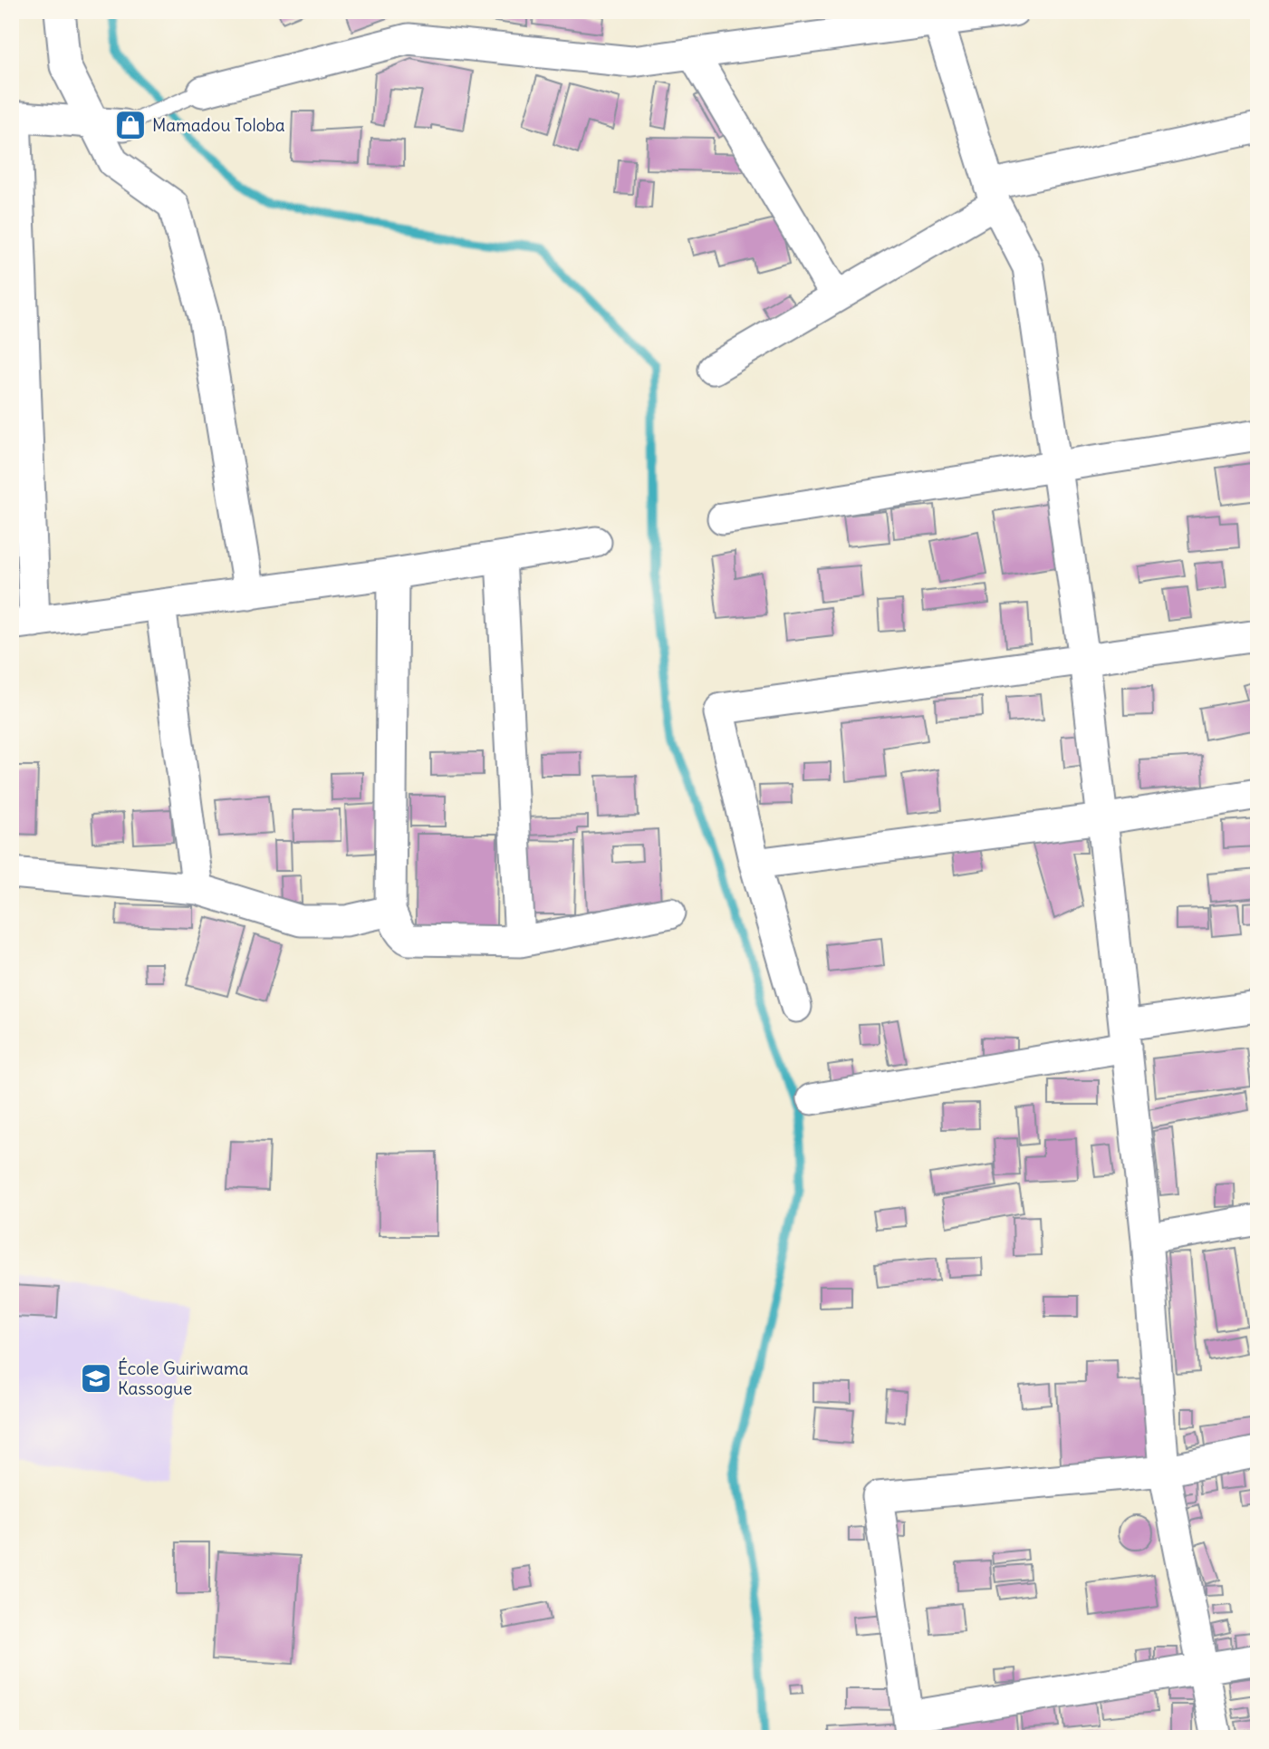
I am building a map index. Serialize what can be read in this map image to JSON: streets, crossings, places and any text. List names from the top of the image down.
{
  "places": {
    "shop": ["Mamadou Toloba"],
    "school or university": ["École Guiriwama Kassogue"]
  }
}
